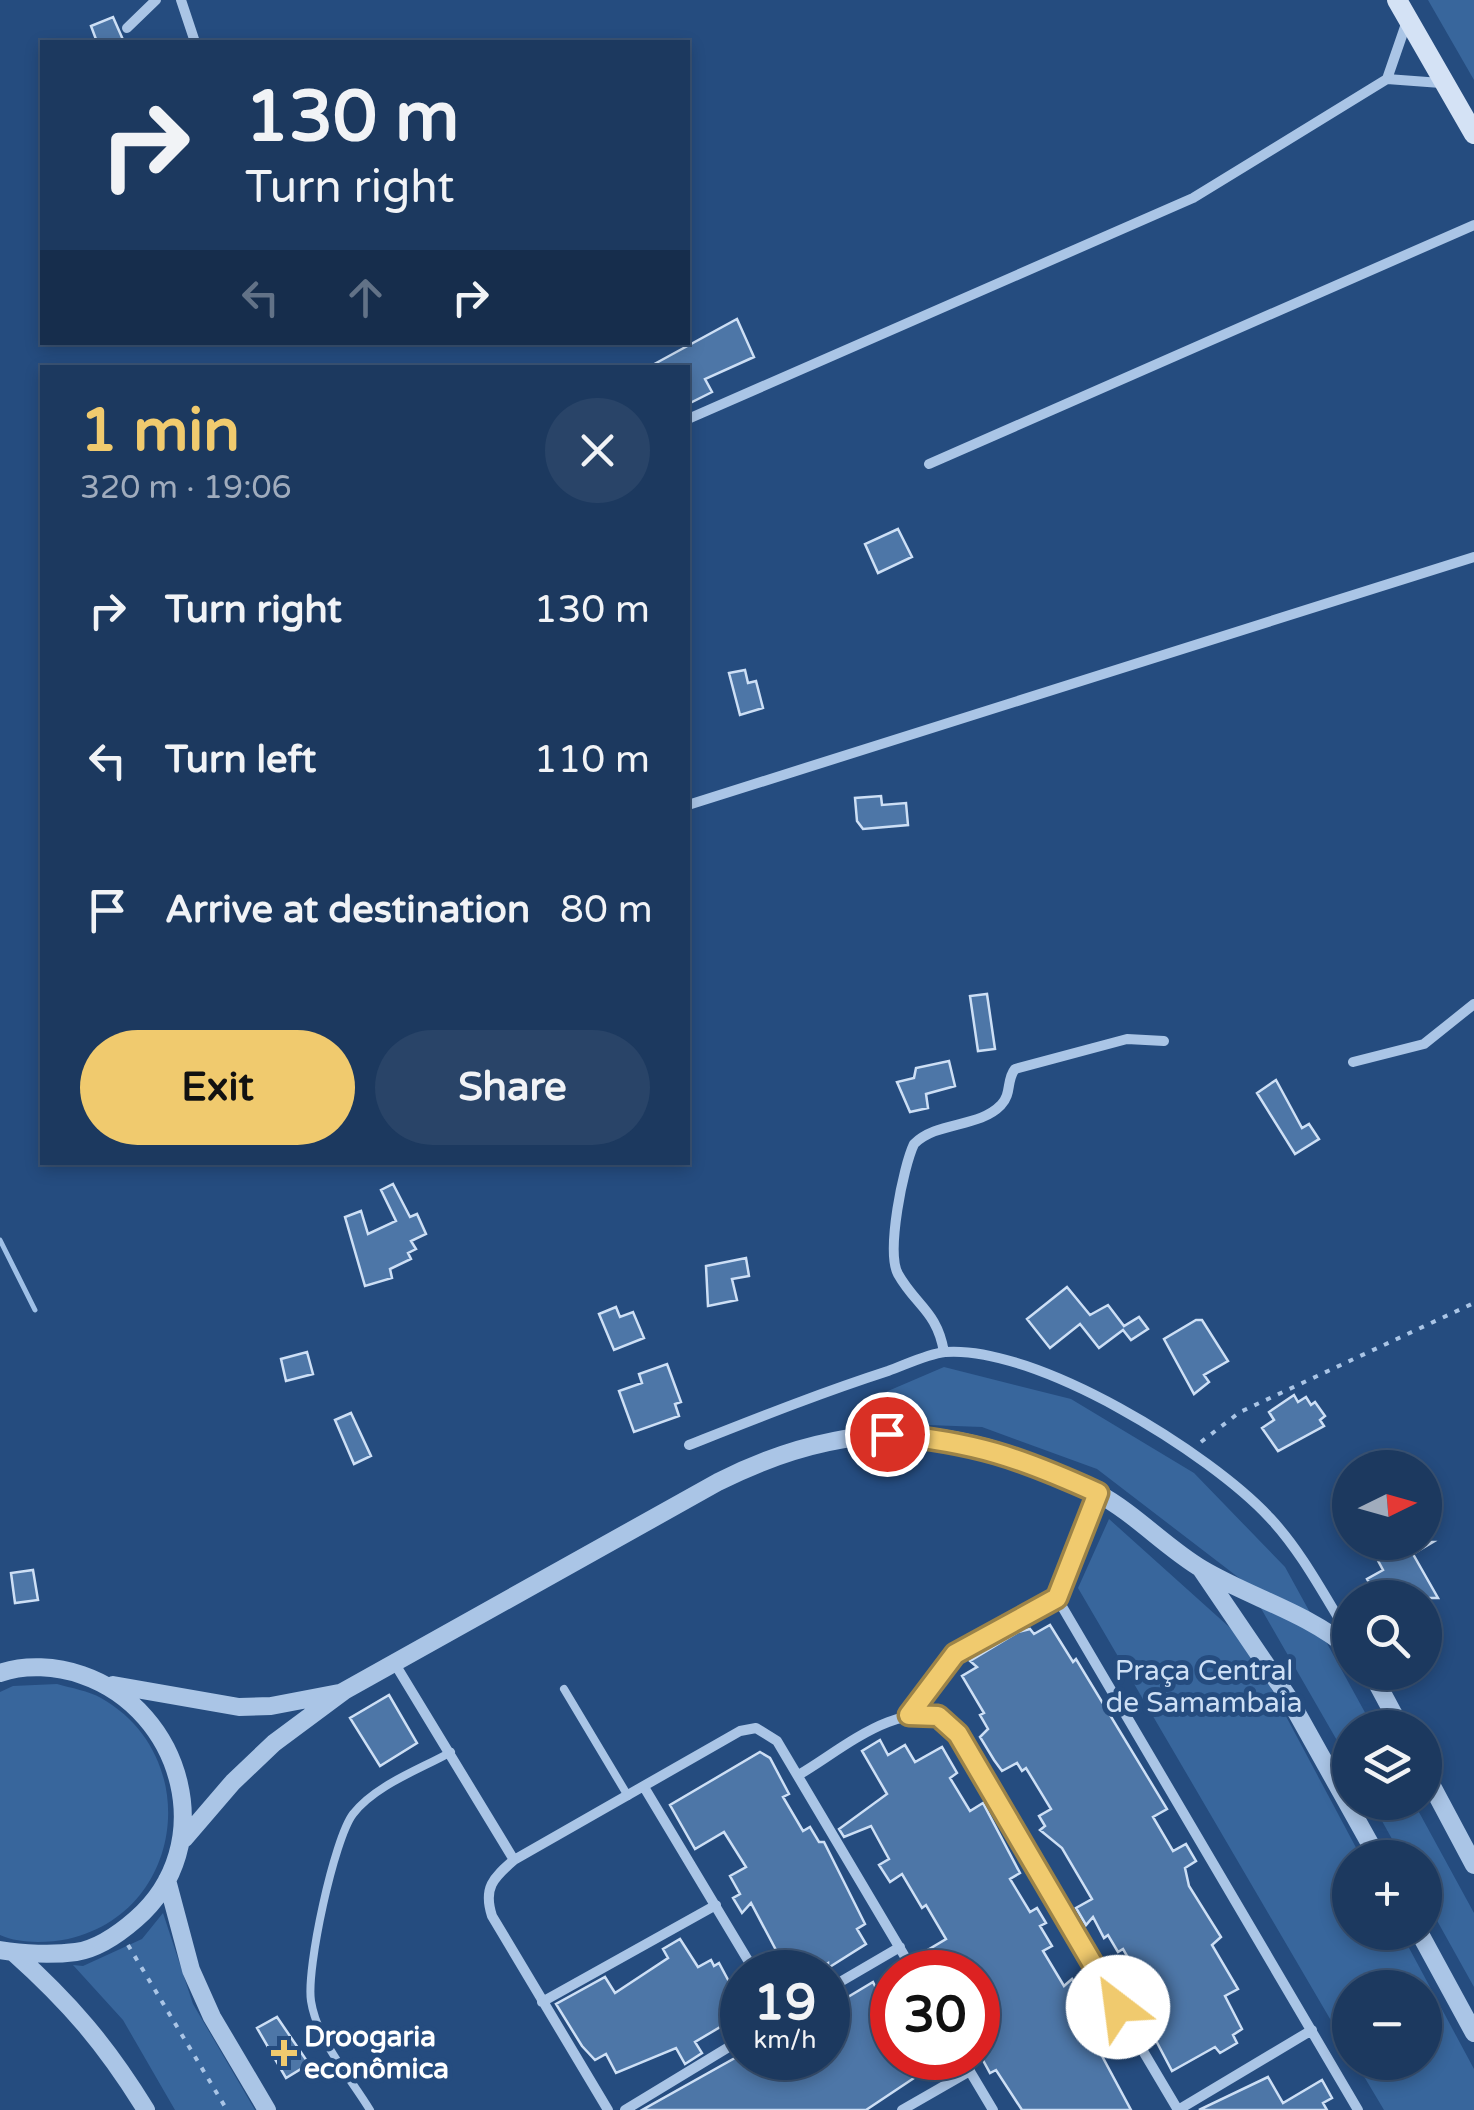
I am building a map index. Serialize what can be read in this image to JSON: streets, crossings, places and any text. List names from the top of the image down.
{
  "parks": ["Praça Central de Samambaia"],
  "places": {
    "health": ["Droogaria econômica"]
  },
  "north": "right",
  "page": {
    "turn": ["130 m", "Turn right"],
    "heading": ["1 min", "320 m · 19:06"],
    "list": [
      {
        "name": "Turn right",
        "value": "130 m"
      },
      {
        "name": "Turn left",
        "value": "110 m"
      },
      {
        "name": "Arrive at destination",
        "value": "80 m"
      }
    ],
    "buttons": ["Exit", "Share"],
    "map_buttons": ["+", "−"],
    "speed": "19 km/h",
    "limit": "30"
  }
}
